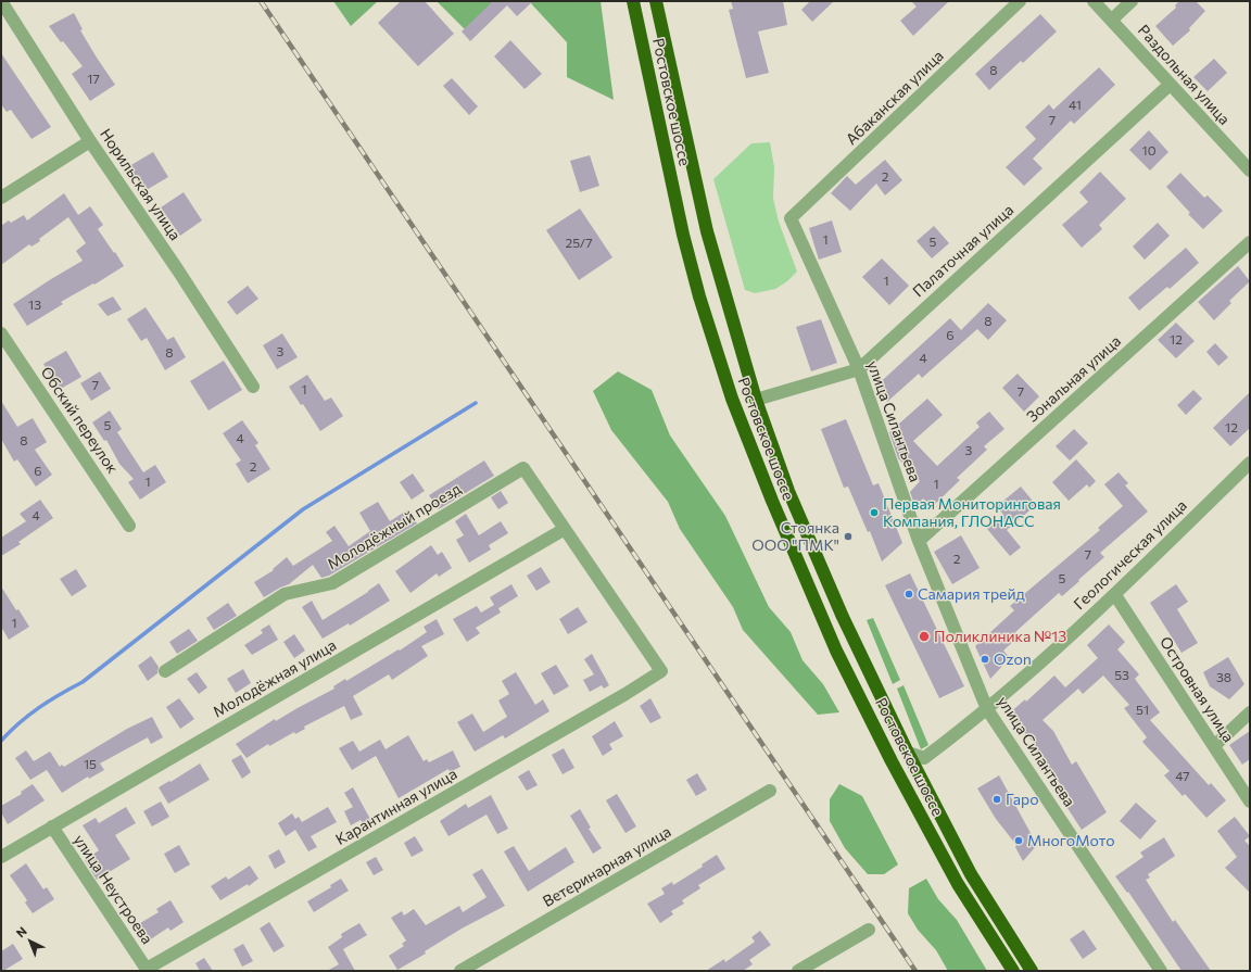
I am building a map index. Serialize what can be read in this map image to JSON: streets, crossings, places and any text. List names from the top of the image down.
{
  "streets": {
    "highway": ["Ростовское шоссе"],
    "street": [
      "Раздольная улица",
      "Абаканская улица",
      "Норильская улица",
      "Палаточная улица",
      "Зональная улица",
      "Обский переулок",
      "улица Силантьева",
      "Молодёжный проезд",
      "Геологическая улица",
      "Молодёжная улица",
      "Островная улица",
      "Карантинная улица",
      "Ветеринарная улица",
      "улица Неустроева"
    ]
  },
  "crossings": [
    ["Раздольная улица", "Палаточная улица"],
    ["Абаканская улица", "улица Силантьева"],
    ["Ростовское шоссе", "Палаточная улица"],
    ["Ростовское шоссе", "Геологическая улица"],
    ["Палаточная улица", "улица Силантьева"],
    ["Зональная улица", "улица Силантьева"],
    ["улица Силантьева", "Геологическая улица"],
    ["Молодёжный проезд", "Молодёжная улица"],
    ["Молодёжный проезд", "Карантинная улица"],
    ["Геологическая улица", "Островная улица"],
    ["Молодёжная улица", "Карантинная улица"],
    ["Молодёжная улица", "улица Неустроева"],
    ["Карантинная улица", "улица Неустроева"]
  ],
  "places": [
    "Первая Мониторинговая Компания, ГЛОНАСС",
    "Стоянка ООО \"ПМК\"",
    "Самария трейд",
    "Поликлиника №13",
    "Ozon",
    "Гаро",
    "МногоМото"
  ],
  "house_numbers": [
    "8",
    "17",
    "41",
    "7",
    "10",
    "2",
    "1",
    "5",
    "25/7",
    "1",
    "13",
    "8",
    "6",
    "12",
    "3",
    "8",
    "4",
    "7",
    "1",
    "7",
    "5",
    "12",
    "4",
    "8",
    "3",
    "2",
    "6",
    "1",
    "1",
    "4",
    "7",
    "2",
    "5",
    "1",
    "53",
    "38",
    "51",
    "15",
    "47"
  ],
  "north": "top left"
}
